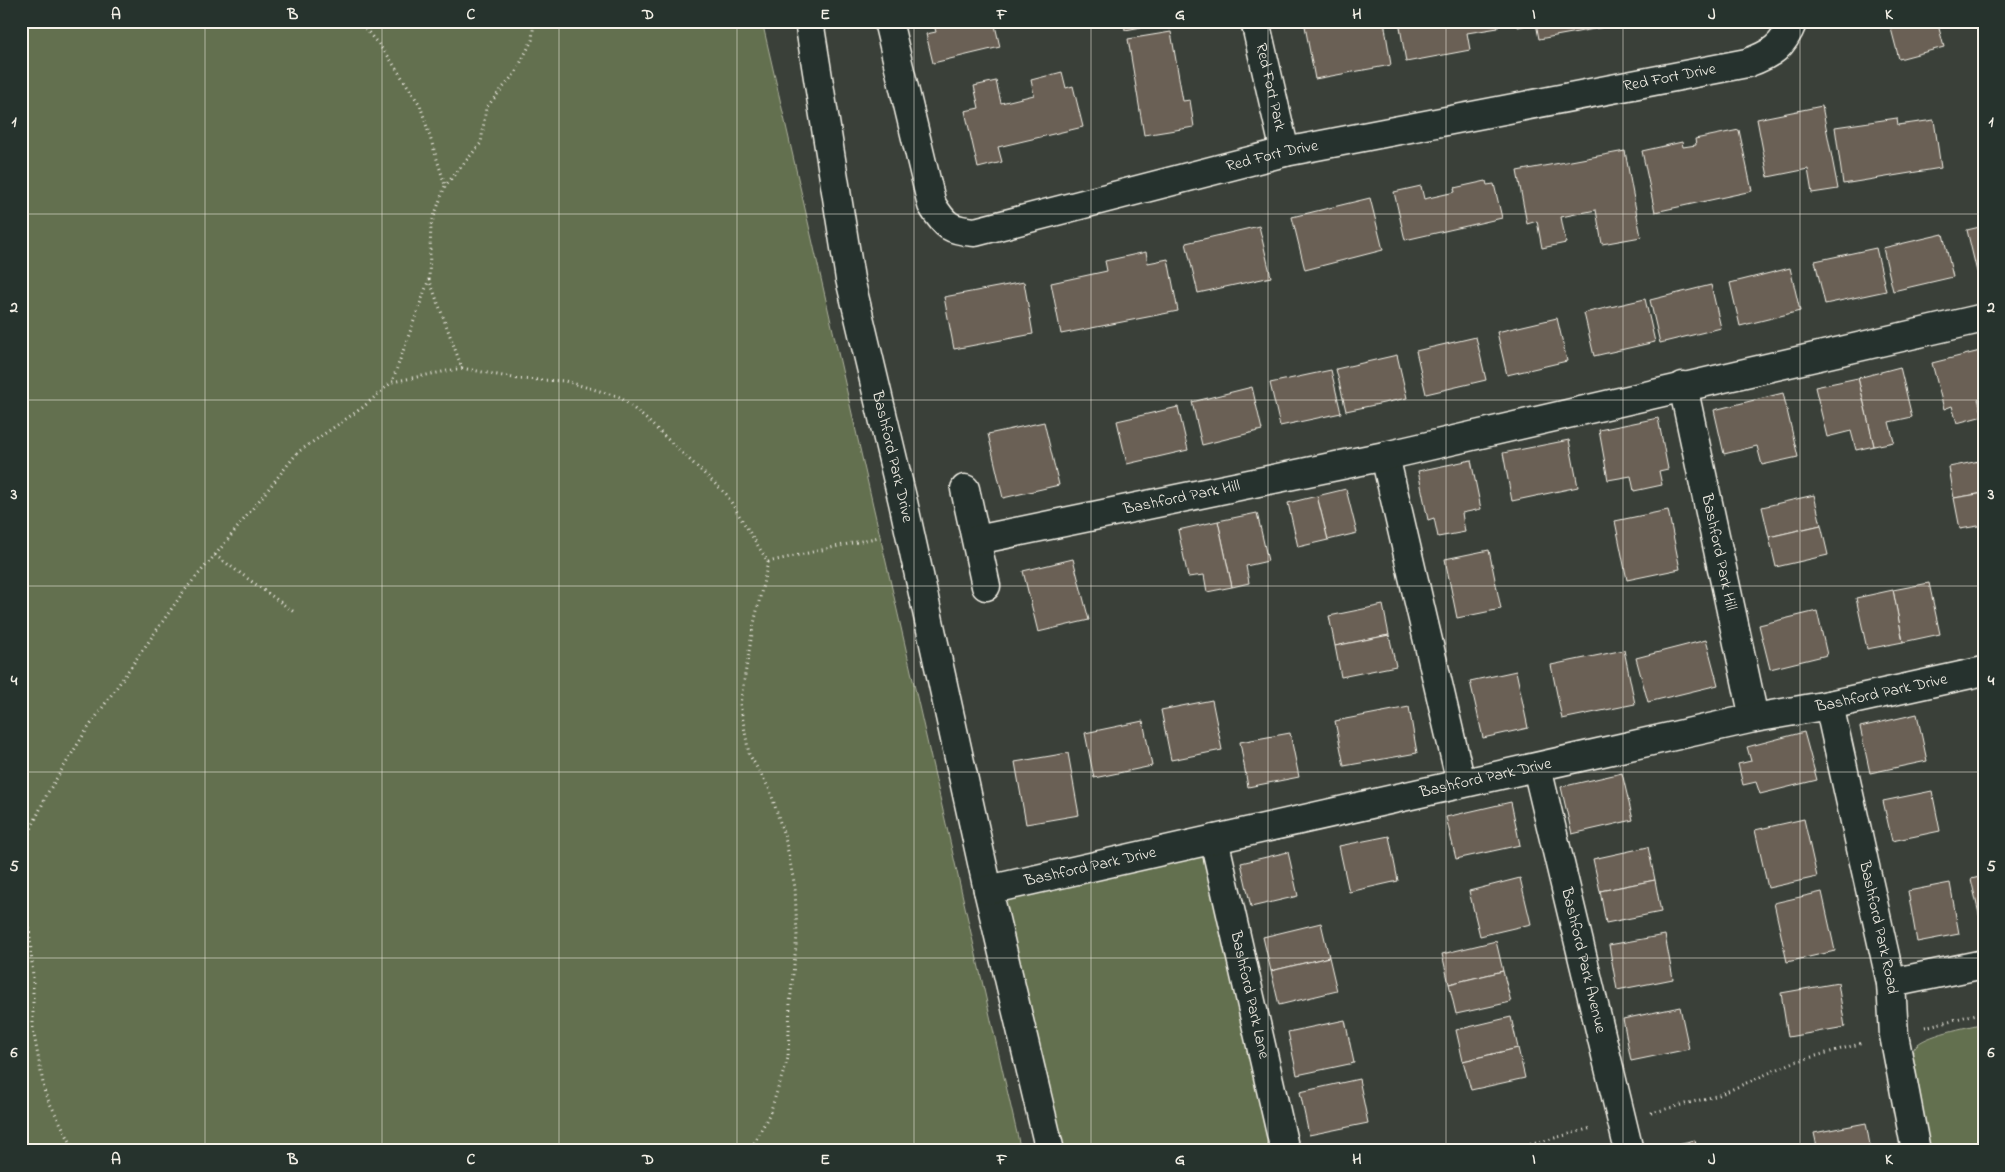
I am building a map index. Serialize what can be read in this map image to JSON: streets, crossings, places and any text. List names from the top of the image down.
{
  "streets": {
    "street": [
      "Red Fort Drive",
      "Red Fort Park",
      "Bashford Park Drive",
      "Bashford Park Hill",
      "Bashford Park Road",
      "Bashford Park Avenue",
      "Bashford Park Lane"
    ]
  },
  "crossings": [
    ["Red Fort Drive", "Red Fort Park"],
    ["Bashford Park Drive", "Bashford Park Hill"],
    ["Bashford Park Drive", "Bashford Park Road"],
    ["Bashford Park Drive", "Bashford Park Avenue"],
    ["Bashford Park Drive", "Bashford Park Lane"]
  ],
  "grid": {
    "columns": [
      "A",
      "B",
      "C",
      "D",
      "E",
      "F",
      "G",
      "H",
      "I",
      "J",
      "K"
    ],
    "rows": [
      "1",
      "2",
      "3",
      "4",
      "5",
      "6"
    ]
  }
}
